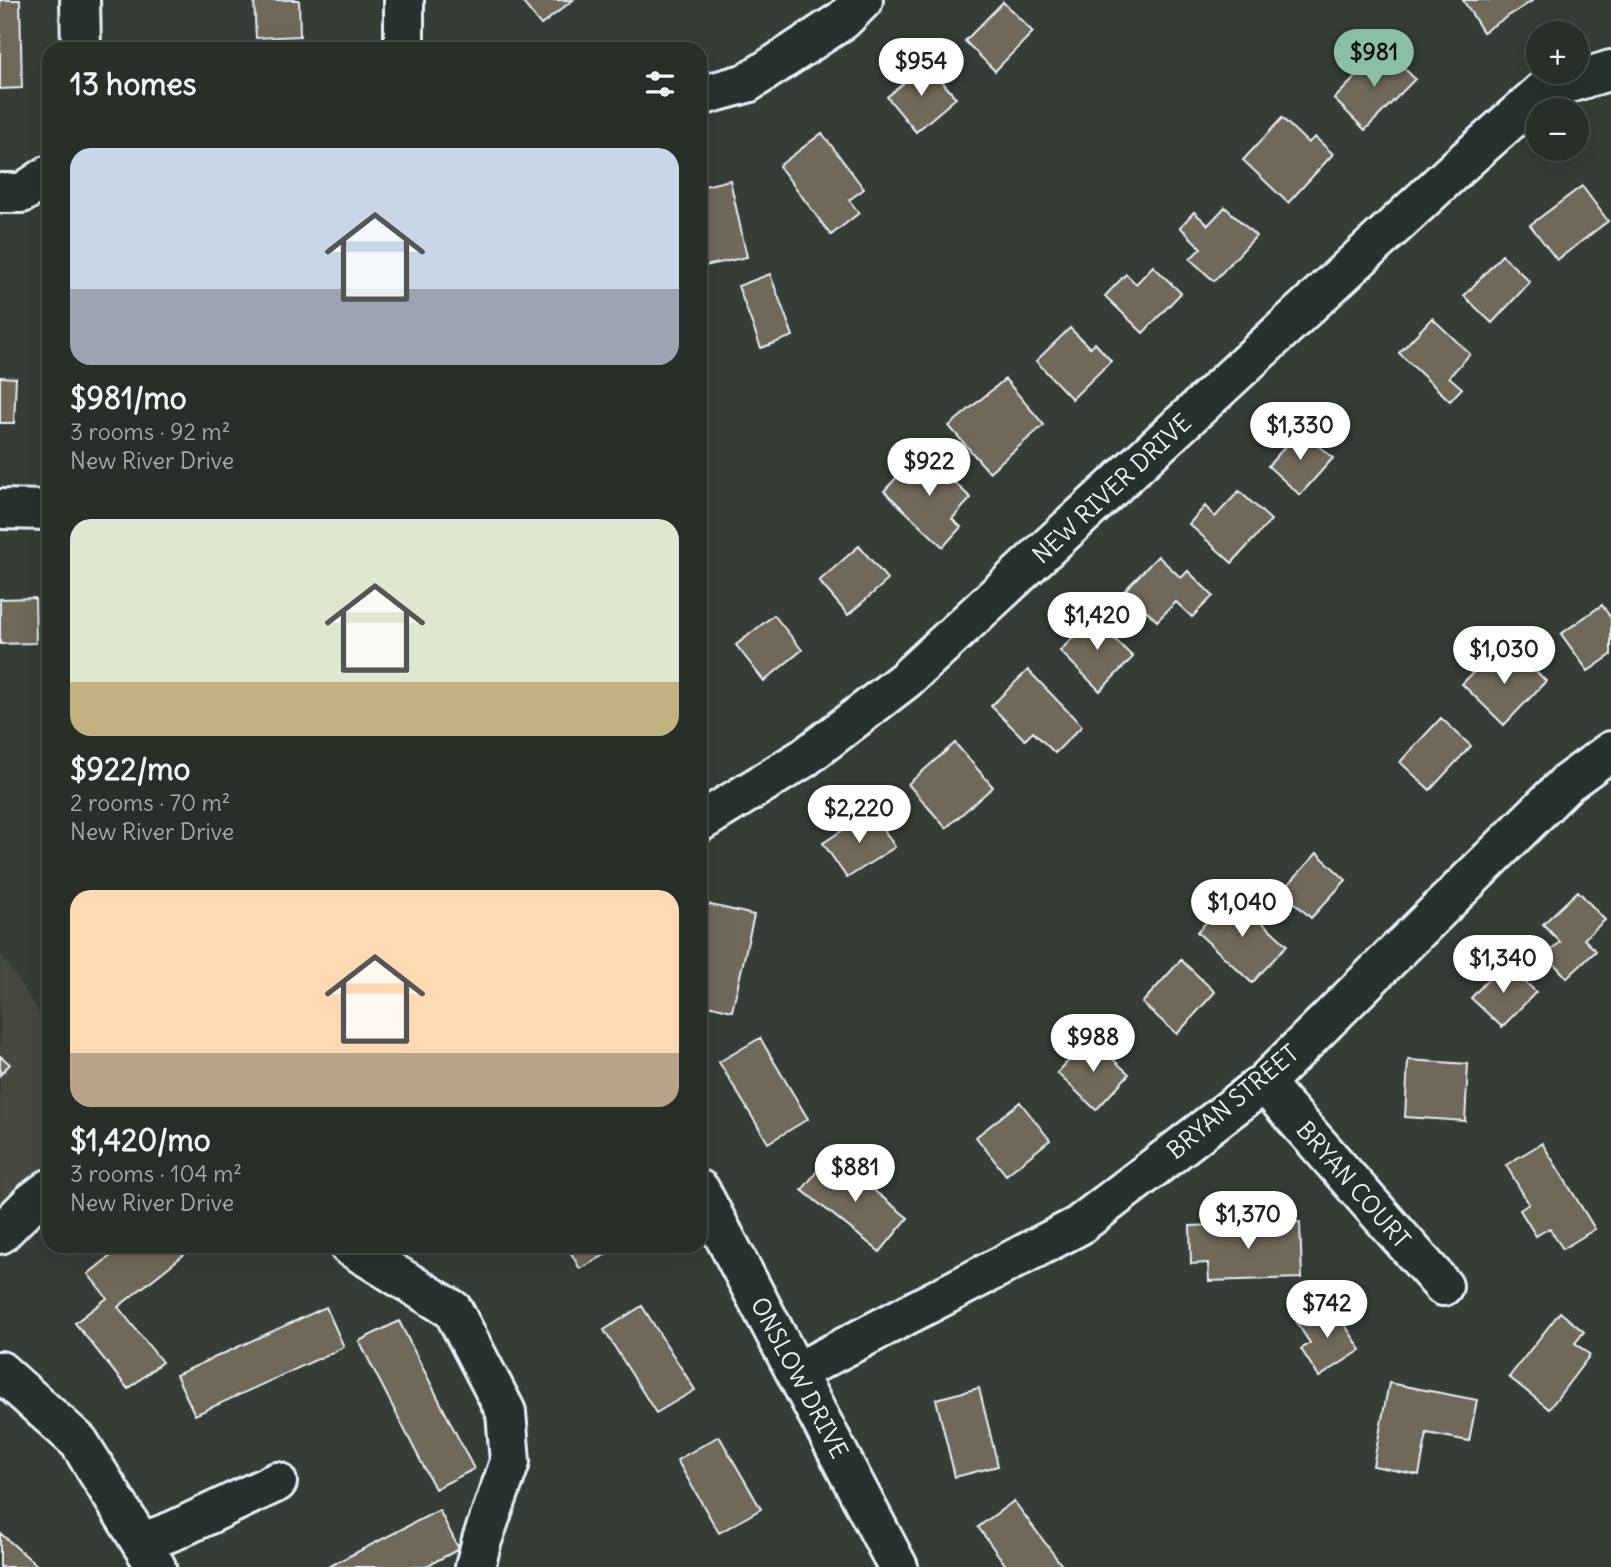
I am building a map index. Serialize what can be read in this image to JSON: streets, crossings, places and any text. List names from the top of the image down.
{
  "streets": {
    "street": [
      "NEW RIVER DRIVE",
      "BRYAN STREET",
      "BRYAN COURT",
      "ONSLOW DRIVE"
    ]
  },
  "crossings": [
    ["BRYAN STREET", "BRYAN COURT"],
    ["BRYAN STREET", "ONSLOW DRIVE"]
  ],
  "page": {
    "map_buttons": ["+", "−"],
    "price": [
      "$981",
      "$954",
      "$1,330",
      "$922",
      "$1,420",
      "$1,030",
      "$2,220",
      "$1,040",
      "$1,340",
      "$988",
      "$881",
      "$1,370",
      "$742"
    ],
    "heading": "13 homes",
    "list": [
      {
        "name": "$981/mo",
        "note": "3 rooms · 92 m² · New River Drive"
      },
      {
        "name": "$922/mo",
        "note": "2 rooms · 70 m² · New River Drive"
      },
      {
        "name": "$1,420/mo",
        "note": "3 rooms · 104 m² · New River Drive"
      }
    ]
  }
}
